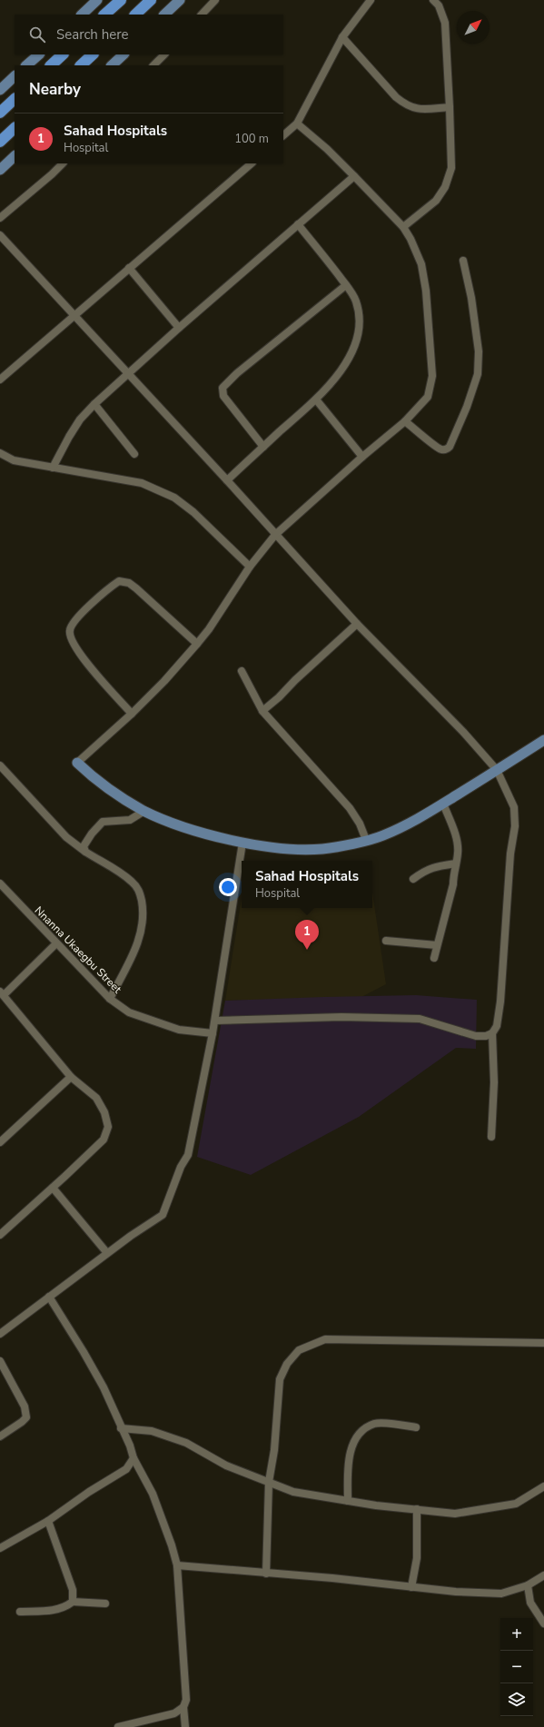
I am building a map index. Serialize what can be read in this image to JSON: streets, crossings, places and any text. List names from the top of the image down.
{
  "streets": {
    "street": ["Nnanna Ukaegbu Street"]
  },
  "north": "top right",
  "page": {
    "search": "Search here",
    "heading": "Nearby",
    "list": [
      {
        "mark": "1",
        "name": "Sahad Hospitals",
        "note": "Hospital",
        "value": "100 m"
      }
    ],
    "popup": ["Sahad Hospitals", "Hospital"],
    "pins": "1",
    "map_buttons": ["+", "−"]
  }
}
